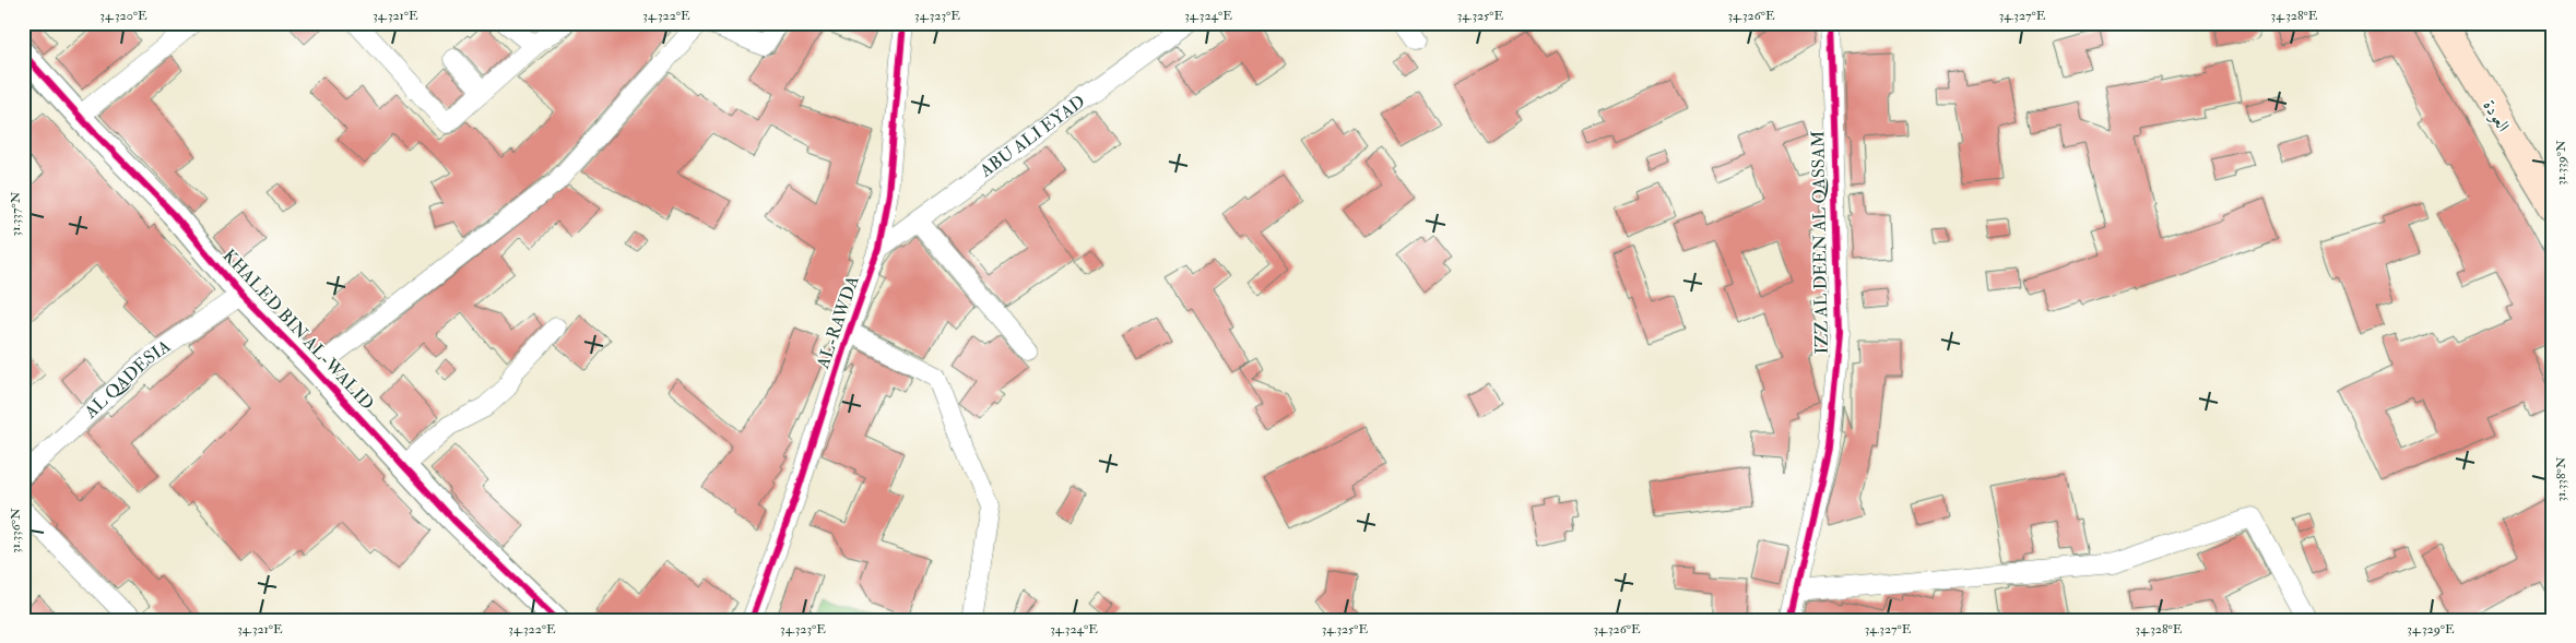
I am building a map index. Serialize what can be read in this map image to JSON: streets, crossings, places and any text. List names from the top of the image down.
{
  "streets": {
    "main road": ["العودة"],
    "street": [
      "ABU ALI EYAD",
      "IZZ AL DEEN AL QASSAM",
      "AL-RAWDA",
      "KHALED BIN AL-WALID",
      "AL QADESIA"
    ]
  },
  "crossings": [
    ["ABU ALI EYAD", "AL-RAWDA"],
    ["KHALED BIN AL-WALID", "AL QADESIA"]
  ],
  "coordinates": [
    "34.320°E",
    "34.321°E",
    "34.322°E",
    "34.323°E",
    "34.324°E",
    "34.325°E",
    "34.326°E",
    "34.327°E",
    "34.328°E",
    "31.339°N",
    "31.337°N",
    "31.338°N",
    "31.336°N",
    "34.329°E"
  ]
}
